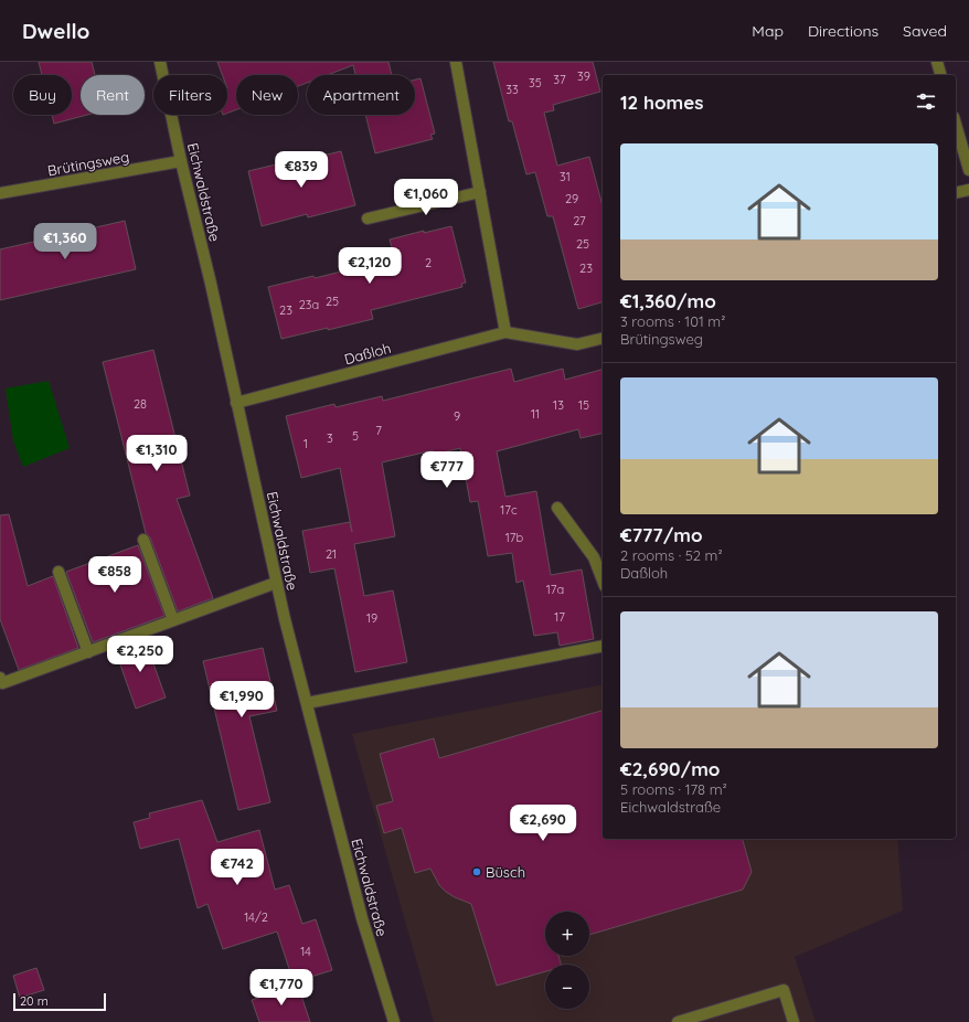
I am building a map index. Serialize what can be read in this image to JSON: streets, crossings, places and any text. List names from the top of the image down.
{
  "streets": {
    "street": ["Brütingsweg", "Eichwaldstraße", "Daßloh"]
  },
  "crossings": [
    ["Brütingsweg", "Eichwaldstraße"],
    ["Eichwaldstraße", "Daßloh"]
  ],
  "places": ["Büsch"],
  "house_numbers": [
    "39",
    "37",
    "35",
    "33",
    "31",
    "29",
    "27",
    "25",
    "2",
    "23",
    "25",
    "23a",
    "23",
    "28",
    "13",
    "15",
    "11",
    "9",
    "7",
    "5",
    "3",
    "1",
    "17c",
    "17b",
    "21",
    "17a",
    "17",
    "19",
    "14/2",
    "14"
  ],
  "scale_bar": "20 m",
  "page": {
    "header": "Dwello",
    "nav": ["Map", "Directions", "Saved"],
    "chip": [
      "Buy",
      "Rent",
      "Filters",
      "New",
      "Apartment"
    ],
    "heading": "12 homes",
    "list": [
      {
        "name": "€1,360/mo",
        "note": "3 rooms · 101 m² · Brütingsweg"
      },
      {
        "name": "€777/mo",
        "note": "2 rooms · 52 m² · Daßloh"
      },
      {
        "name": "€2,690/mo",
        "note": "5 rooms · 178 m² · Eichwaldstraße"
      }
    ],
    "price": [
      "€839",
      "€1,060",
      "€1,360",
      "€2,120",
      "€1,310",
      "€777",
      "€858",
      "€2,250",
      "€1,990",
      "€2,690",
      "€742",
      "€1,770"
    ],
    "map_buttons": ["+", "−"],
    "scale": "20 m"
  }
}
